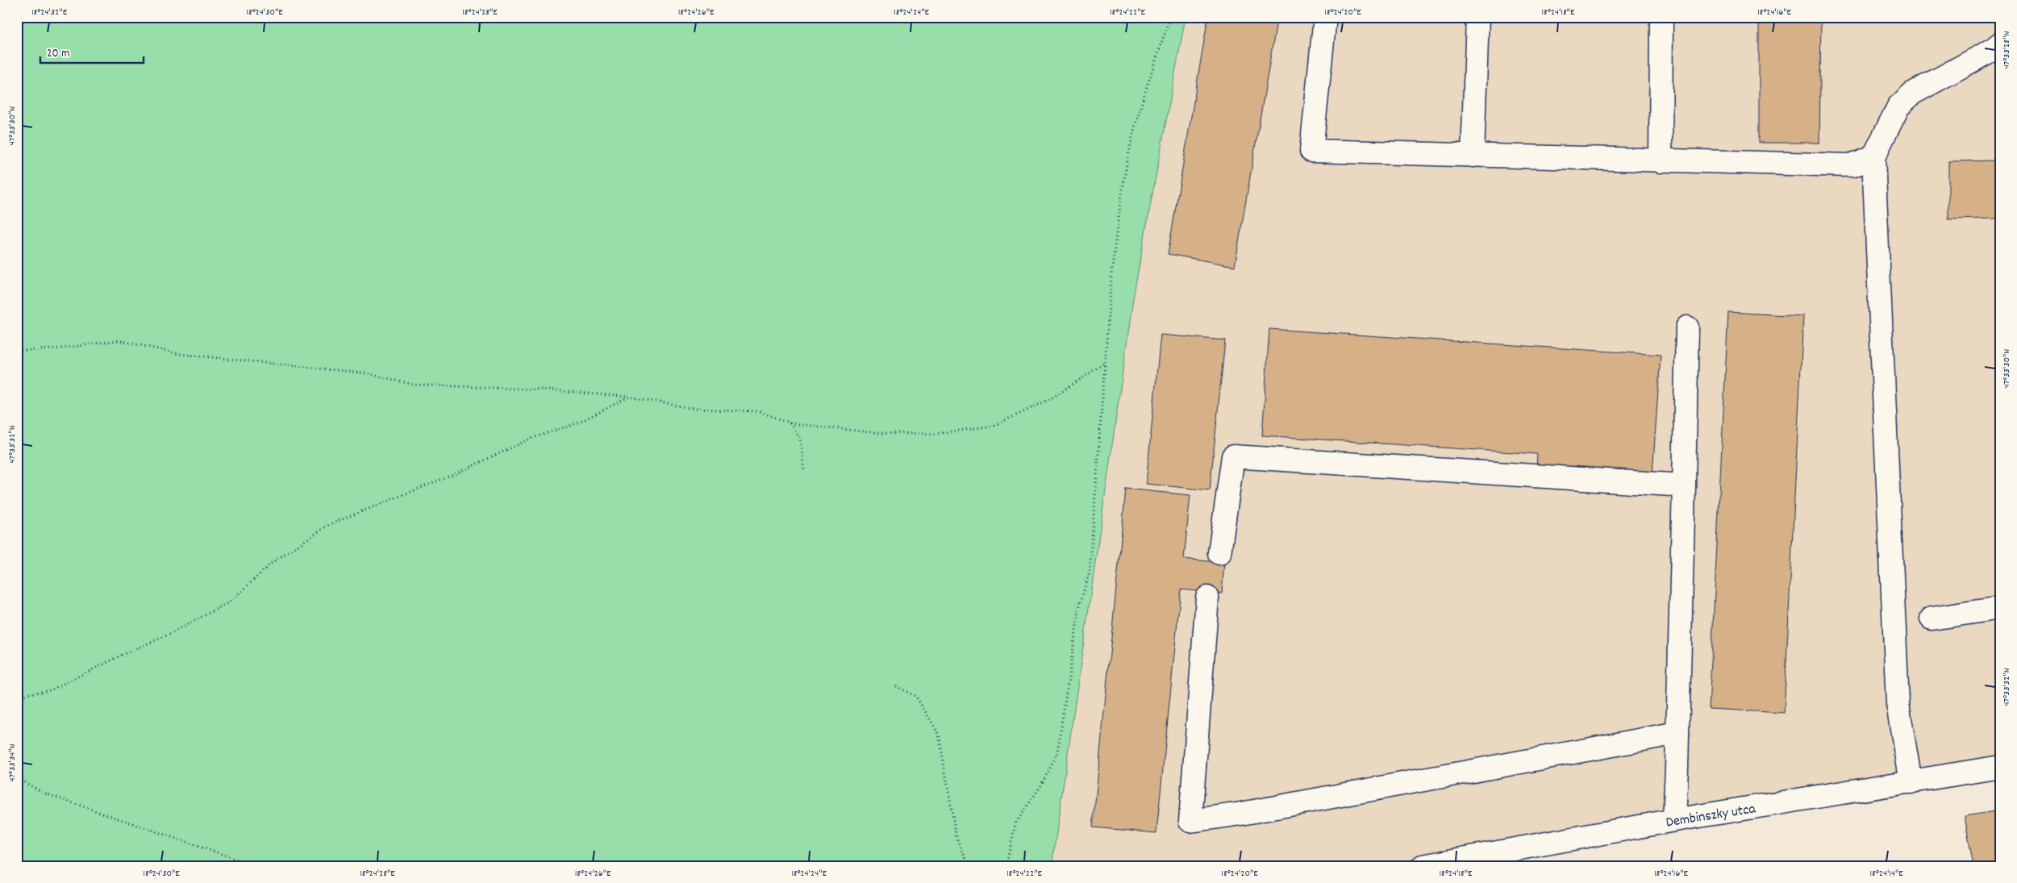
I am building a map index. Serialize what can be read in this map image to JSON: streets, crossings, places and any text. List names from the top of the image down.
{
  "streets": {
    "street": ["Dembinszky utca"]
  },
  "scale_bar": "20 m",
  "coordinates": [
    "18°24'32\"E",
    "18°24'30\"E",
    "18°24'28\"E",
    "18°24'26\"E",
    "18°24'24\"E",
    "18°24'22\"E",
    "18°24'20\"E",
    "18°24'18\"E",
    "18°24'16\"E",
    "47°33'28\"N",
    "47°33'30\"N",
    "47°33'32\"N",
    "47°33'34\"N",
    "18°24'14\"E"
  ]
}
